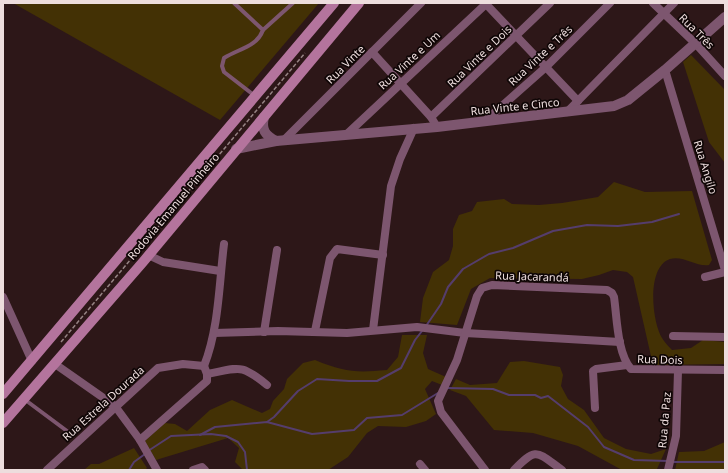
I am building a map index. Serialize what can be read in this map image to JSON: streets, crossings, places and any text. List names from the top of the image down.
{
  "streets": {
    "main road": ["Rodovia Emanuel Pinheiro"],
    "street": [
      "Rua Três",
      "Rua Vinte e Três",
      "Rua Vinte e Dois",
      "Rua Vinte e Um",
      "Rua Vinte",
      "Rua Vinte e Cinco",
      "Rua Angilo",
      "Rua Jacarandá",
      "Rua Dois",
      "Rua Estrela Dourada",
      "Rua da Paz"
    ]
  },
  "crossings": [
    ["Rua Três", "Rua Vinte e Cinco"],
    ["Rua Vinte e Três", "Rua Vinte e Cinco"],
    ["Rua Vinte e Um", "Rua Vinte e Cinco"],
    ["Rua Vinte", "Rua Vinte e Cinco"],
    ["Rua Vinte e Cinco", "Rua Angilo"],
    ["Rua Vinte e Cinco", "Rodovia Emanuel Pinheiro"],
    ["Rua Jacarandá", "Rua Dois"],
    ["Rua Dois", "Rua da Paz"]
  ]
}
